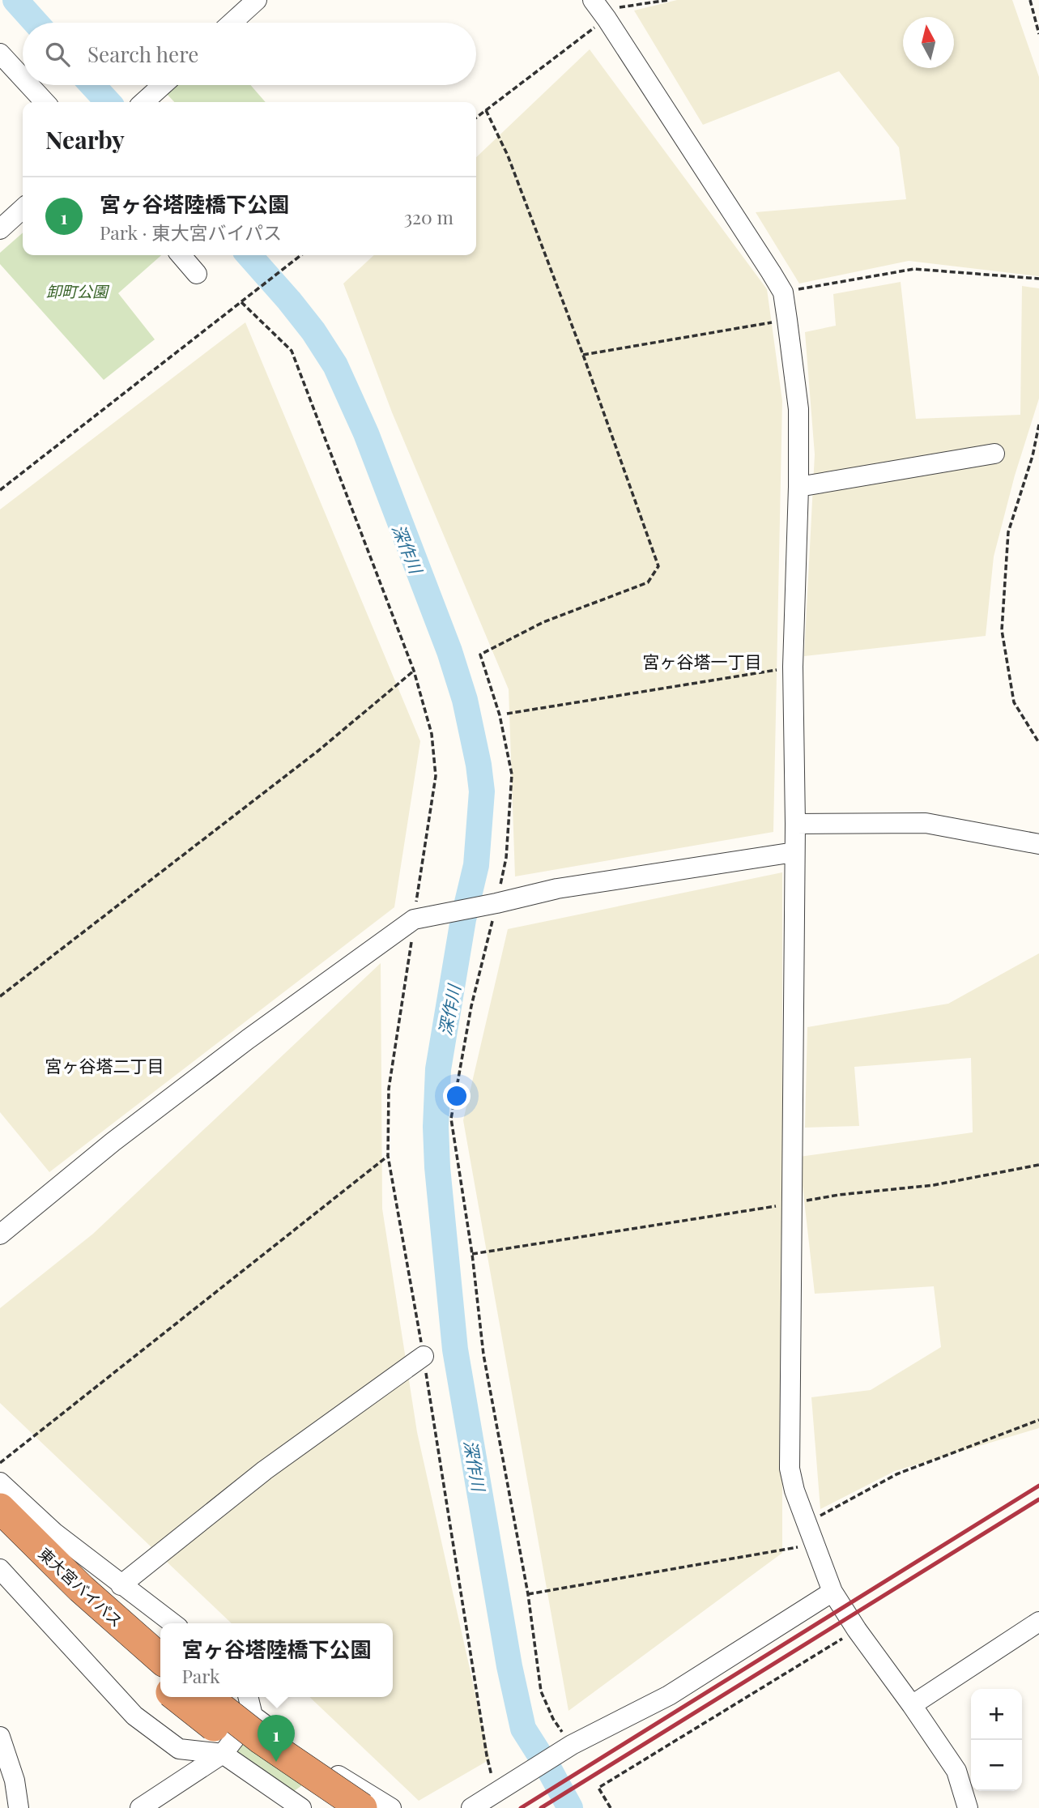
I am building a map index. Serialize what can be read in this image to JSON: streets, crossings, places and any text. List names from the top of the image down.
{
  "streets": {
    "highway": ["東大宮バイパス"]
  },
  "districts": ["宮ヶ谷塔一丁目", "宮ヶ谷塔二丁目"],
  "water": ["深作川"],
  "parks": ["卸町公園"],
  "north": "top",
  "page": {
    "search": "Search here",
    "heading": "Nearby",
    "list": [
      {
        "mark": "1",
        "name": "宮ヶ谷塔陸橋下公園",
        "note": "Park · 東大宮バイパス",
        "value": "320 m"
      }
    ],
    "popup": ["宮ヶ谷塔陸橋下公園", "Park"],
    "map_buttons": ["+", "−"],
    "pins": "1"
  }
}
